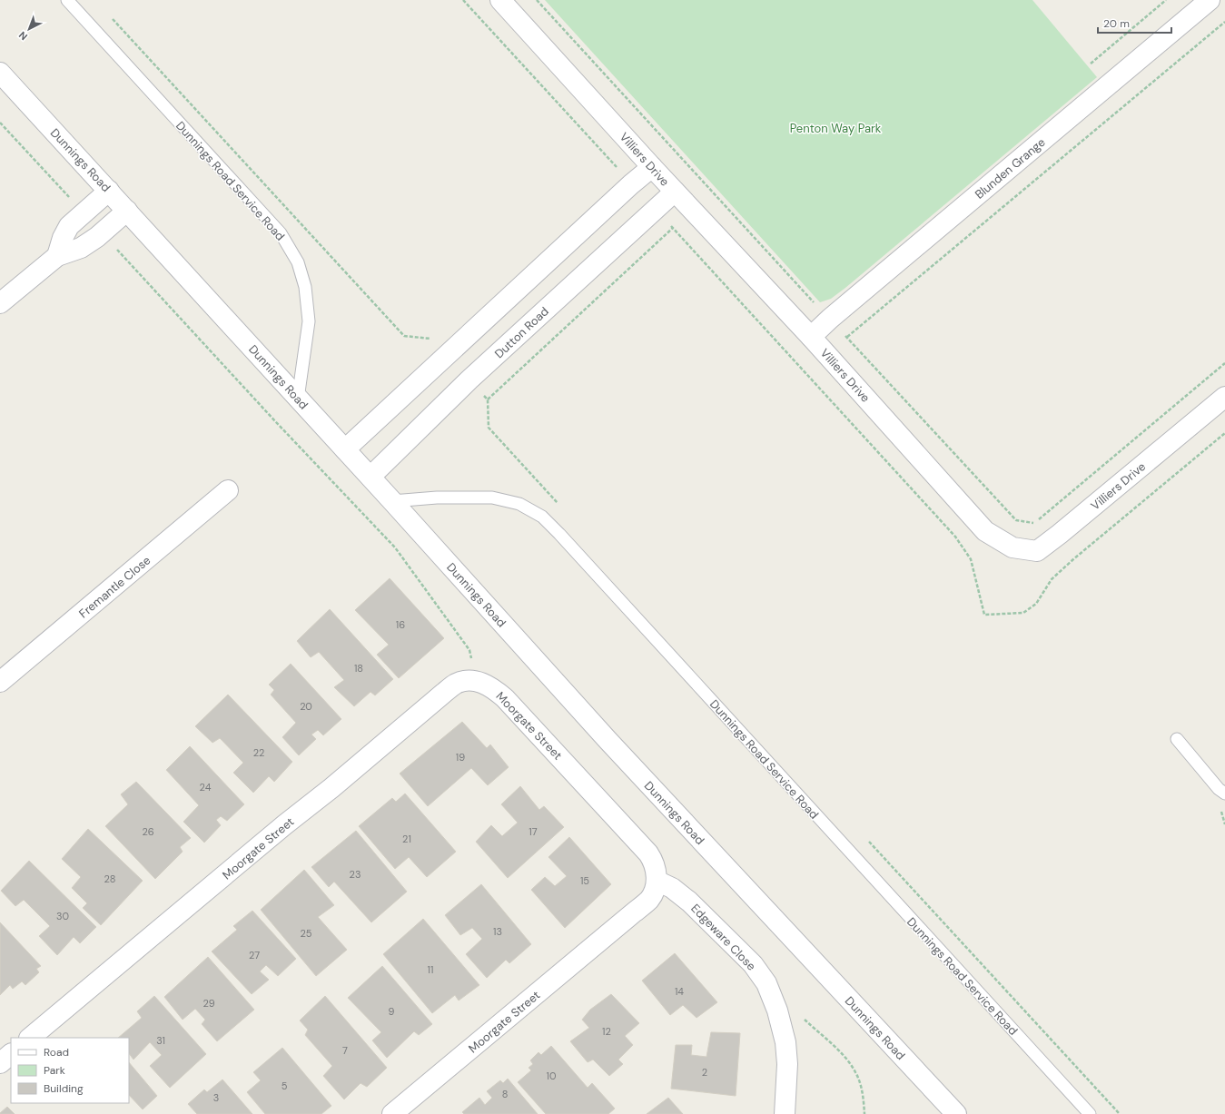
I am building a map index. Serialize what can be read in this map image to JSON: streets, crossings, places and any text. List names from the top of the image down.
{
  "streets": {
    "street": [
      "Villiers Drive",
      "Dunnings Road",
      "Blunden Grange",
      "Dutton Road",
      "Fremantle Close",
      "Moorgate Street",
      "Edgeware Close"
    ],
    "lane": ["Dunnings Road Service Road"]
  },
  "crossings": [
    ["Villiers Drive", "Blunden Grange"],
    ["Villiers Drive", "Dutton Road"],
    ["Dunnings Road", "Dunnings Road Service Road"],
    ["Dunnings Road", "Dutton Road"],
    ["Moorgate Street", "Edgeware Close"]
  ],
  "parks": ["Penton Way Park"],
  "house_numbers": [
    "16",
    "18",
    "20",
    "22",
    "19",
    "24",
    "26",
    "17",
    "21",
    "23",
    "28",
    "15",
    "30",
    "13",
    "25",
    "27",
    "11",
    "14",
    "29",
    "9",
    "12",
    "31",
    "7",
    "2",
    "10",
    "5",
    "8",
    "3"
  ],
  "legend": ["Road", "Park", "Building"],
  "scale_bar": "20 m",
  "north": "bottom left"
}
